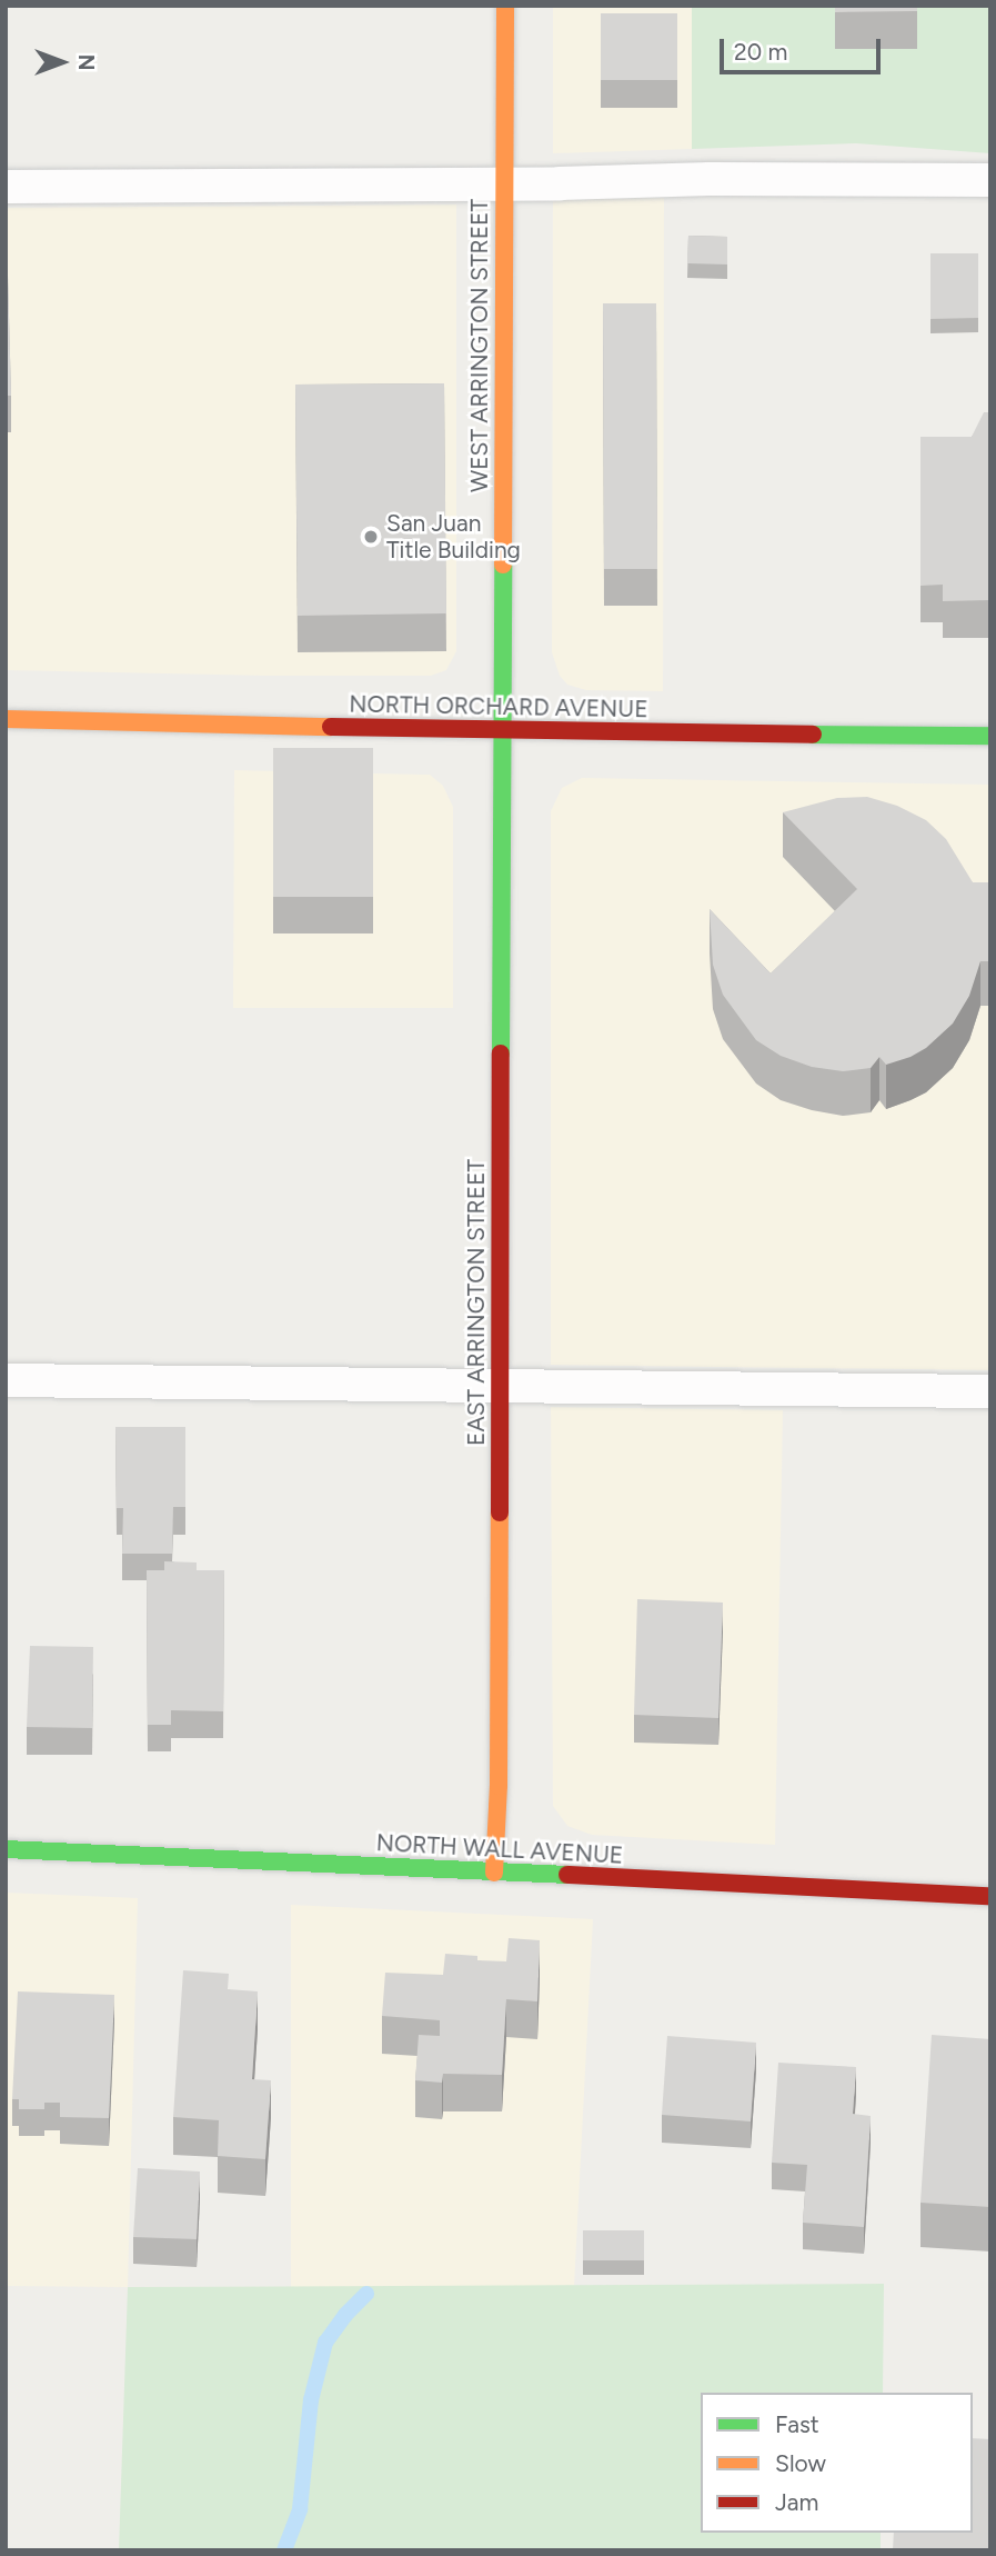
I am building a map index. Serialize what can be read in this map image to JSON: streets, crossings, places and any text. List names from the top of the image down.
{
  "streets": {
    "street": [
      "WEST ARRINGTON STREET",
      "NORTH ORCHARD AVENUE",
      "EAST ARRINGTON STREET",
      "NORTH WALL AVENUE"
    ]
  },
  "crossings": [
    ["WEST ARRINGTON STREET", "NORTH ORCHARD AVENUE"],
    ["WEST ARRINGTON STREET", "EAST ARRINGTON STREET"],
    ["NORTH ORCHARD AVENUE", "EAST ARRINGTON STREET"],
    ["EAST ARRINGTON STREET", "NORTH WALL AVENUE"]
  ],
  "places": ["San Juan Title Building"],
  "legend": ["Fast", "Slow", "Jam"],
  "scale_bar": "20 m",
  "north": "right"
}
